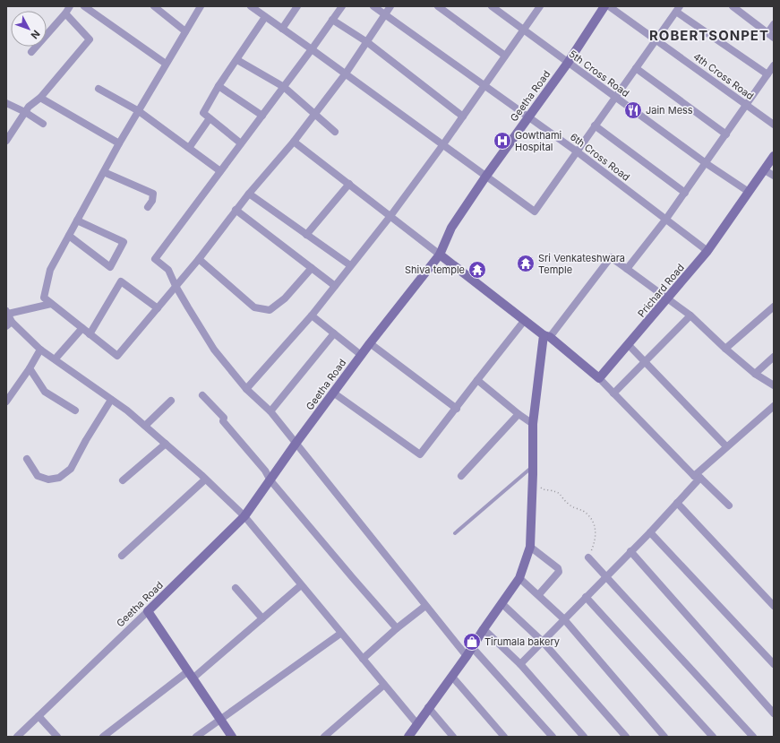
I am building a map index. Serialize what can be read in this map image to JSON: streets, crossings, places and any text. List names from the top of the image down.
{
  "streets": {
    "street": [
      "5th Cross Road",
      "4th Cross Road",
      "Geetha Road",
      "6th Cross Road",
      "Prichard Road"
    ]
  },
  "crossings": [
    ["5th Cross Road", "Geetha Road"],
    ["5th Cross Road", "Prichard Road"],
    ["Geetha Road", "6th Cross Road"],
    ["6th Cross Road", "Prichard Road"]
  ],
  "districts": ["ROBERTSONPET"],
  "places": {
    "restaurant": ["Jain Mess"],
    "hospital": ["Gowthami Hospital"],
    "temple": ["Sri Venkateshwara Temple", "Shiva temple"],
    "shop": ["Tirumala bakery"]
  },
  "north": "bottom right"
}
